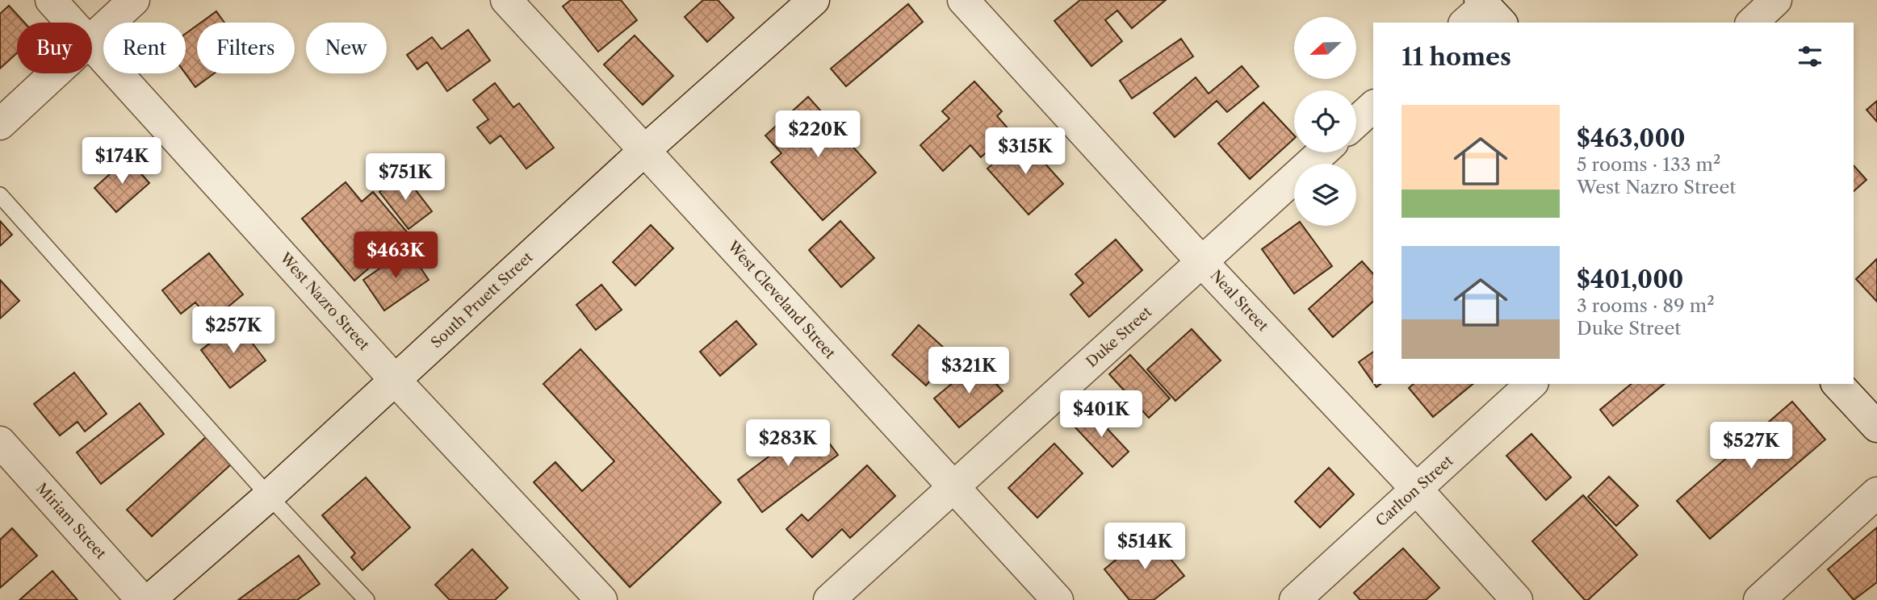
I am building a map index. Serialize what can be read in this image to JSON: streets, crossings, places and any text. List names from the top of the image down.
{
  "streets": {
    "street": [
      "South Pruett Street",
      "West Cleveland Street",
      "Neal Street",
      "West Nazro Street",
      "Duke Street",
      "Carlton Street",
      "Miriam Street"
    ]
  },
  "crossings": [
    ["South Pruett Street", "West Cleveland Street"],
    ["South Pruett Street", "West Nazro Street"],
    ["West Cleveland Street", "Duke Street"],
    ["Neal Street", "Duke Street"],
    ["Neal Street", "Carlton Street"]
  ],
  "north": "left",
  "page": {
    "chip": [
      "Buy",
      "Rent",
      "Filters",
      "New"
    ],
    "heading": "11 homes",
    "list": [
      {
        "name": "$463,000",
        "note": "5 rooms · 133 m² · West Nazro Street"
      },
      {
        "name": "$401,000",
        "note": "3 rooms · 89 m² · Duke Street"
      }
    ],
    "price": [
      "$220K",
      "$315K",
      "$174K",
      "$751K",
      "$463K",
      "$257K",
      "$321K",
      "$401K",
      "$283K",
      "$527K",
      "$514K"
    ]
  }
}
